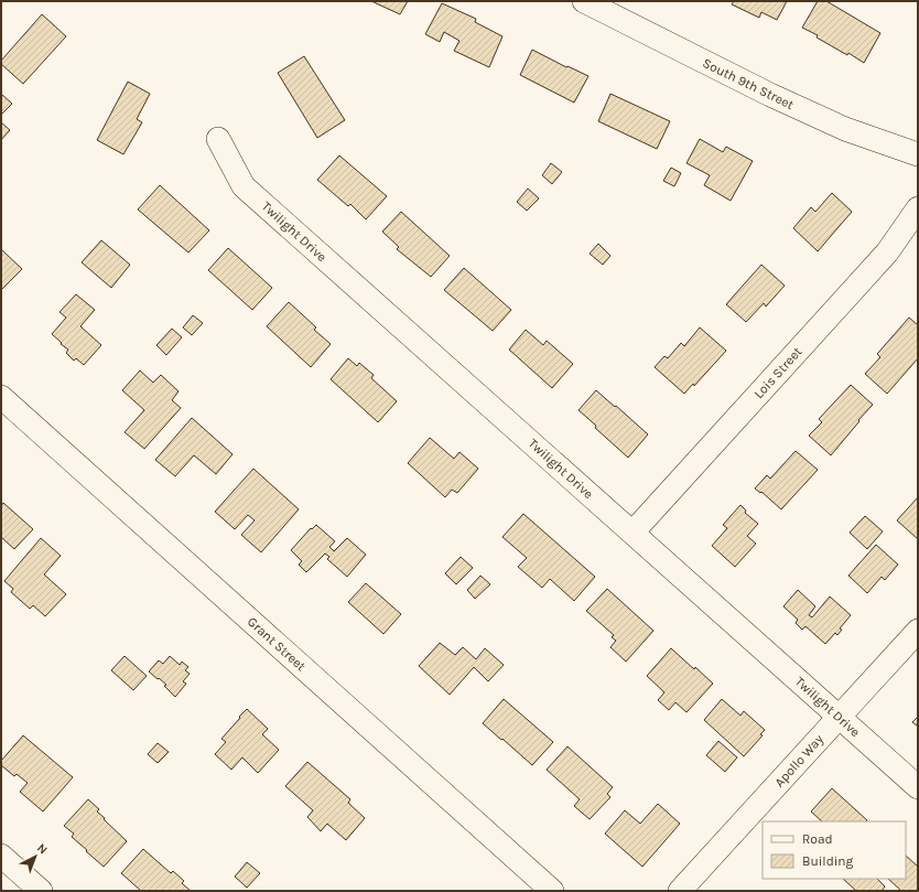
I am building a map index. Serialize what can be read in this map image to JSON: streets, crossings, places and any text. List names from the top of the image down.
{
  "streets": {
    "street": [
      "South 9th Street",
      "Twilight Drive",
      "Lois Street",
      "Grant Street",
      "Apollo Way"
    ]
  },
  "crossings": [
    ["Twilight Drive", "Lois Street"],
    ["Twilight Drive", "Apollo Way"]
  ],
  "legend": ["Road", "Building"],
  "north": "top right"
}
